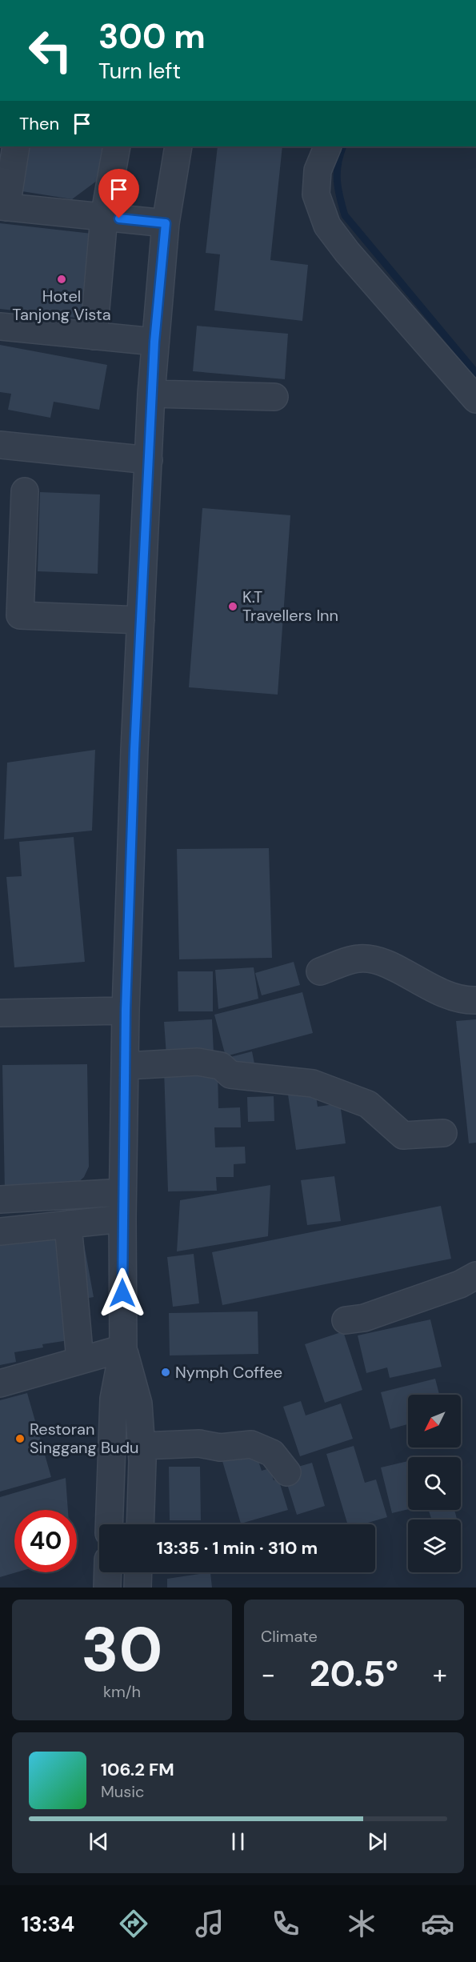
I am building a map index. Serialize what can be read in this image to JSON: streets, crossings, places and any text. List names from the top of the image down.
{
  "places": [
    "Hotel Tanjong Vista",
    "K.T Travellers Inn",
    "Nymph Coffee",
    "Restoran Singgang Budu"
  ],
  "north": "bottom left",
  "page": {
    "turn": ["300 m", "Turn left"],
    "then": "Then",
    "limit": "40",
    "trip": "13:35 · 1 min · 310 m",
    "tile": [
      ["30", "km/h"],
      "Climate"
    ],
    "heat": ["−", "20.5°", "+"],
    "song": ["106.2 FM", "Music"],
    "tabs": "13:34"
  }
}
